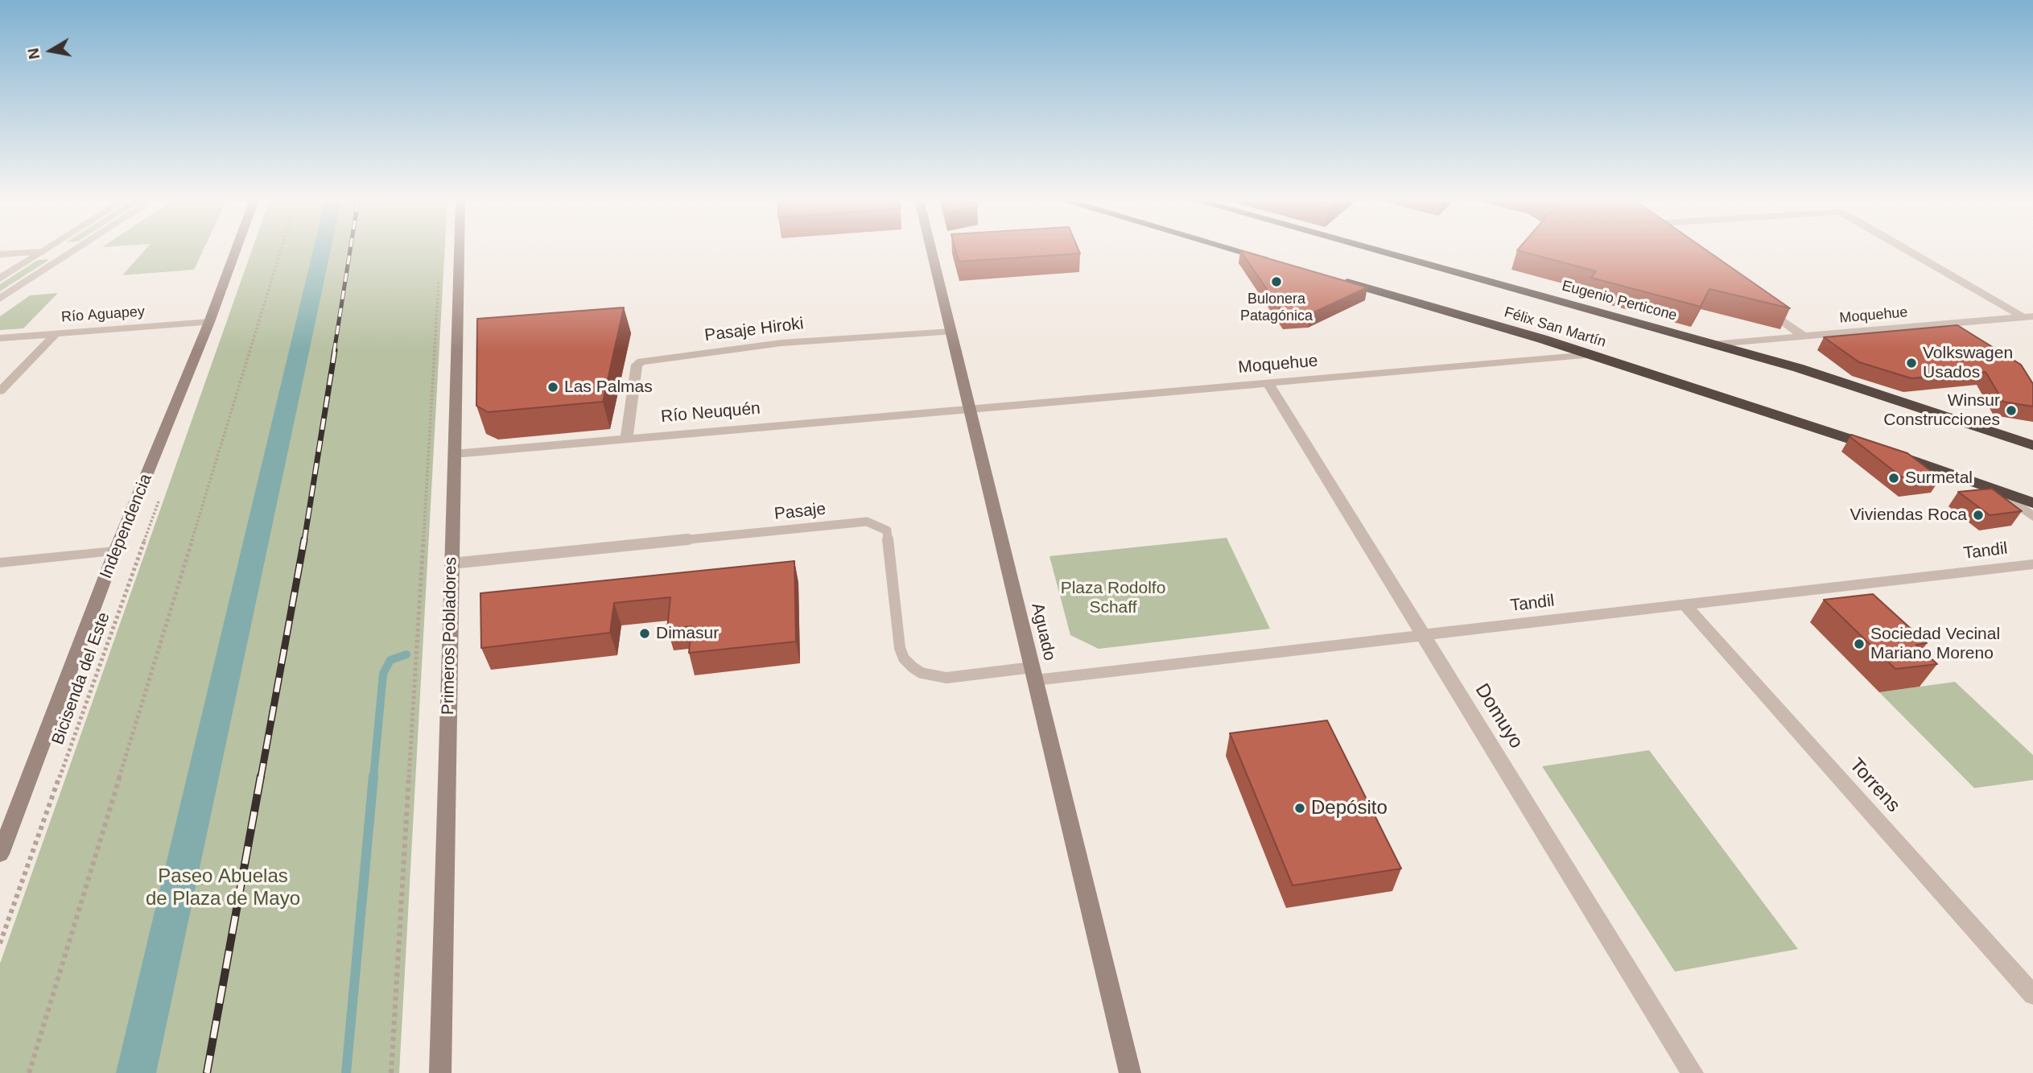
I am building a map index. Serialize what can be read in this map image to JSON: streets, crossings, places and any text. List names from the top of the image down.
{
  "streets": {
    "highway": ["Eugenio Perticone", "Félix San Martín"],
    "street": [
      "Río Aguapey",
      "Moquehue",
      "Pasaje Hiroki",
      "Río Neuquén",
      "Independencia",
      "Tandil",
      "Aguado",
      "Primeros Pobladores",
      "Domuyo",
      "Torrens"
    ],
    "lane": ["Pasaje"],
    "path": ["Bicisenda del Este"]
  },
  "crossings": [
    ["Eugenio Perticone", "Moquehue"],
    ["Río Aguapey", "Independencia"],
    ["Moquehue", "Félix San Martín"],
    ["Moquehue", "Río Neuquén"],
    ["Moquehue", "Aguado"],
    ["Moquehue", "Domuyo"],
    ["Pasaje Hiroki", "Río Neuquén"],
    ["Pasaje Hiroki", "Aguado"],
    ["Río Neuquén", "Aguado"],
    ["Río Neuquén", "Primeros Pobladores"],
    ["Pasaje", "Tandil"],
    ["Pasaje", "Aguado"],
    ["Pasaje", "Primeros Pobladores"],
    ["Tandil", "Aguado"],
    ["Tandil", "Domuyo"],
    ["Tandil", "Torrens"]
  ],
  "parks": ["Plaza Rodolfo Schaff", "Paseo Abuelas de Plaza de Mayo"],
  "places": [
    "Bulonera Patagónica",
    "Volkswagen Usados",
    "Las Palmas",
    "Winsur Construcciones",
    "Surmetal",
    "Viviendas Roca",
    "Dimasur",
    "Sociedad Vecinal Mariano Moreno",
    "Depósito"
  ],
  "north": "left"
}
